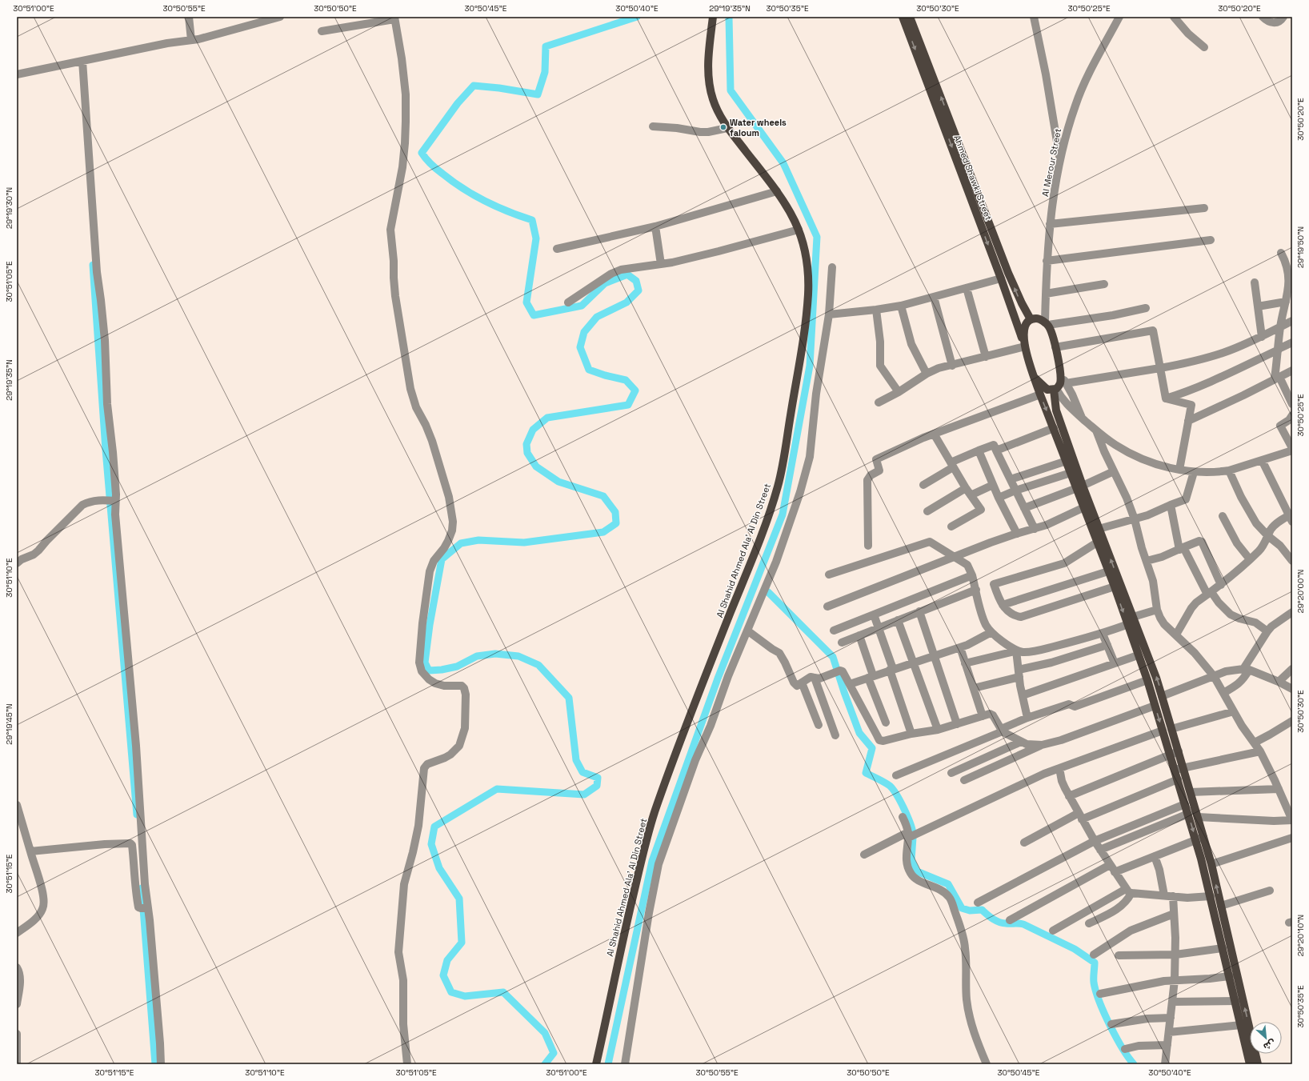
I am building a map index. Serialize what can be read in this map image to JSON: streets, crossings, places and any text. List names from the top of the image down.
{
  "streets": {
    "main road": ["Ahmed Shawki Street", "Al Shahid Ahmed Ala' Al Din Street"],
    "street": ["Al Merour Street"]
  },
  "places": ["Water wheels faioum"],
  "north": "bottom right",
  "coordinates": [
    "30°51'00\"E",
    "30°50'55\"E",
    "30°50'50\"E",
    "30°50'45\"E",
    "30°50'40\"E",
    "29°19'35\"N",
    "30°50'35\"E",
    "30°50'30\"E",
    "30°50'25\"E",
    "30°50'20\"E",
    "29°19'30\"N",
    "29°19'50\"N",
    "30°51'05\"E",
    "30°51'10\"E",
    "29°20'00\"N",
    "29°19'45\"N",
    "30°51'15\"E",
    "29°20'10\"N"
  ]
}
